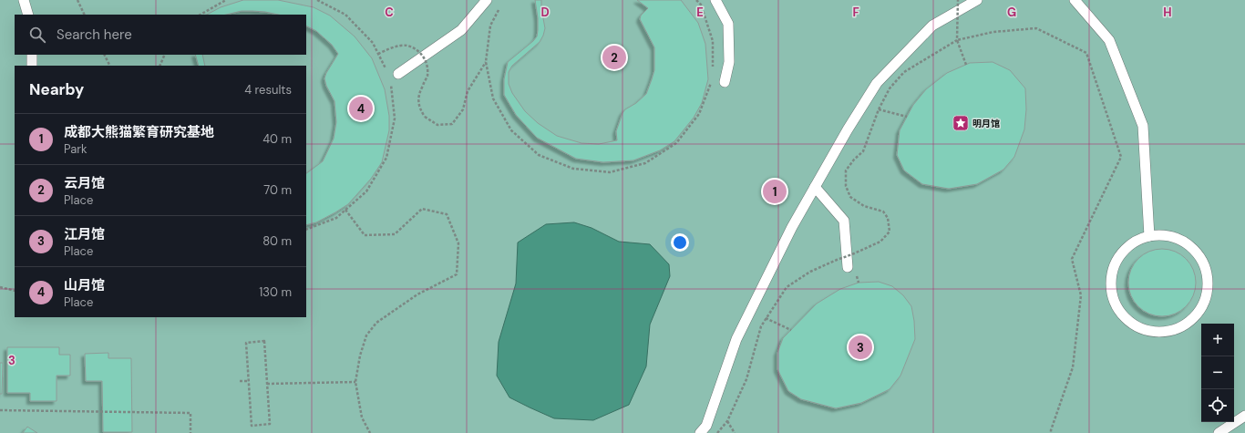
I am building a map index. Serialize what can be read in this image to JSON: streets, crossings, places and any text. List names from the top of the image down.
{
  "places": {
    "place": ["明月馆"]
  },
  "page": {
    "search": "Search here",
    "pins": [
      "2",
      "4",
      "1",
      "3"
    ],
    "heading": ["Nearby", "4 results"],
    "list": [
      {
        "mark": "1",
        "name": "成都大熊猫繁育研究基地",
        "note": "Park",
        "value": "40 m"
      },
      {
        "mark": "2",
        "name": "云月馆",
        "note": "Place",
        "value": "70 m"
      },
      {
        "mark": "3",
        "name": "江月馆",
        "note": "Place",
        "value": "80 m"
      },
      {
        "mark": "4",
        "name": "山月馆",
        "note": "Place",
        "value": "130 m"
      }
    ],
    "map_buttons": ["+", "−"]
  },
  "grid": {
    "columns": [
      "C",
      "D",
      "E",
      "F",
      "G",
      "H"
    ],
    "rows": ["3"]
  }
}
